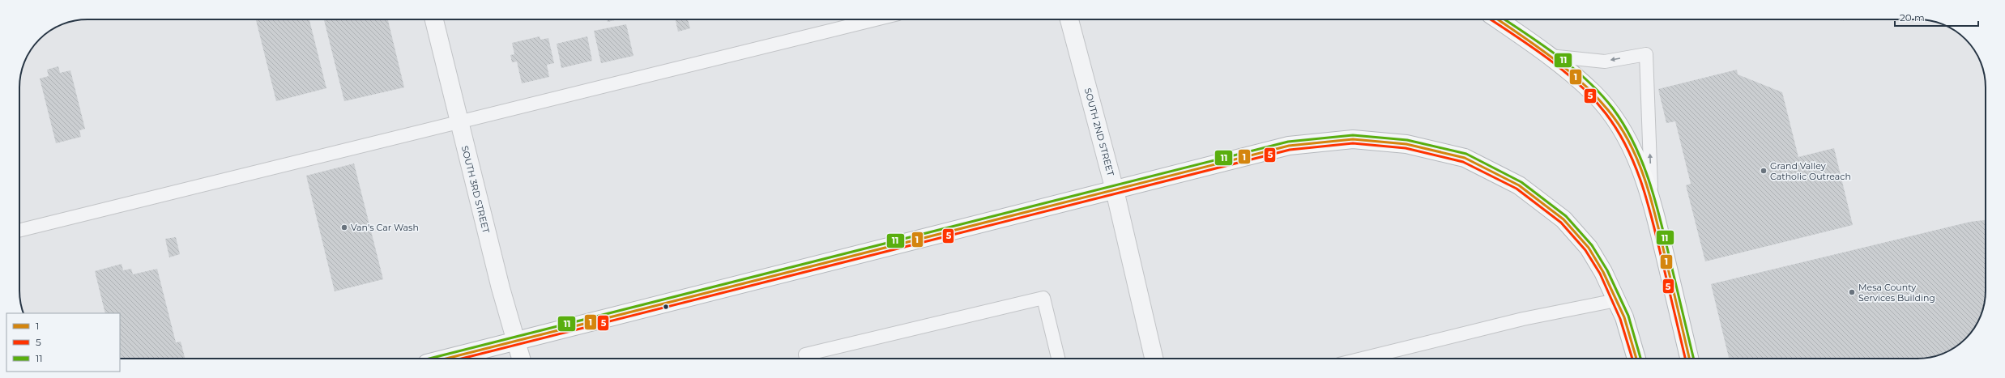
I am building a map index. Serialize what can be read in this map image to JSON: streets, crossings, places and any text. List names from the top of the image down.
{
  "streets": {
    "main road": ["SOUTH 3RD STREET"],
    "street": ["SOUTH 2ND STREET"]
  },
  "places": ["Grand Valley Catholic Outreach", "Van's Car Wash", "Mesa County Services Building"],
  "lines": ["transit line 1", "transit line 5", "transit line 11"],
  "legend": ["1", "5", "11"],
  "scale_bar": "20 m"
}
